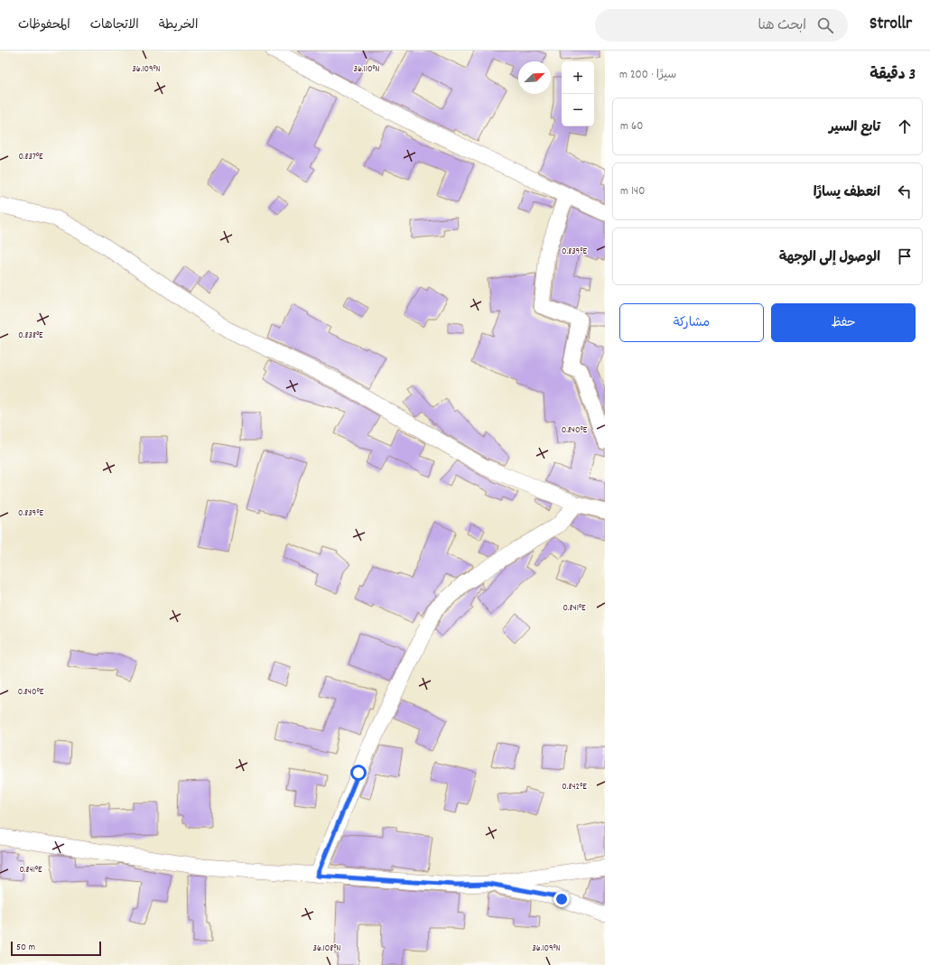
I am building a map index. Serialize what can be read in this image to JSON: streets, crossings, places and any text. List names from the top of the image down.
{
  "scale_bar": "50 m",
  "north": "top right",
  "page": {
    "header": "Strollr",
    "search": "ابحث هنا",
    "nav": ["الخريطة", "الاتجاهات", "المحفوظات"],
    "heading": ["3 دقيقة", "سيرًا · 200 m"],
    "map_buttons": ["+", "−"],
    "list": [
      ["تابع السير", "60 m"],
      ["انعطف يسارًا", "140 m"],
      "الوصول إلى الوجهة"
    ],
    "buttons": ["حفظ", "مشاركة"],
    "scale": "50 m"
  },
  "coordinates": [
    "36.109°N",
    "36.110°N",
    "0.837°E",
    "0.839°E",
    "0.838°E",
    "0.840°E",
    "0.841°E",
    "0.842°E",
    "36.108°N"
  ]
}
